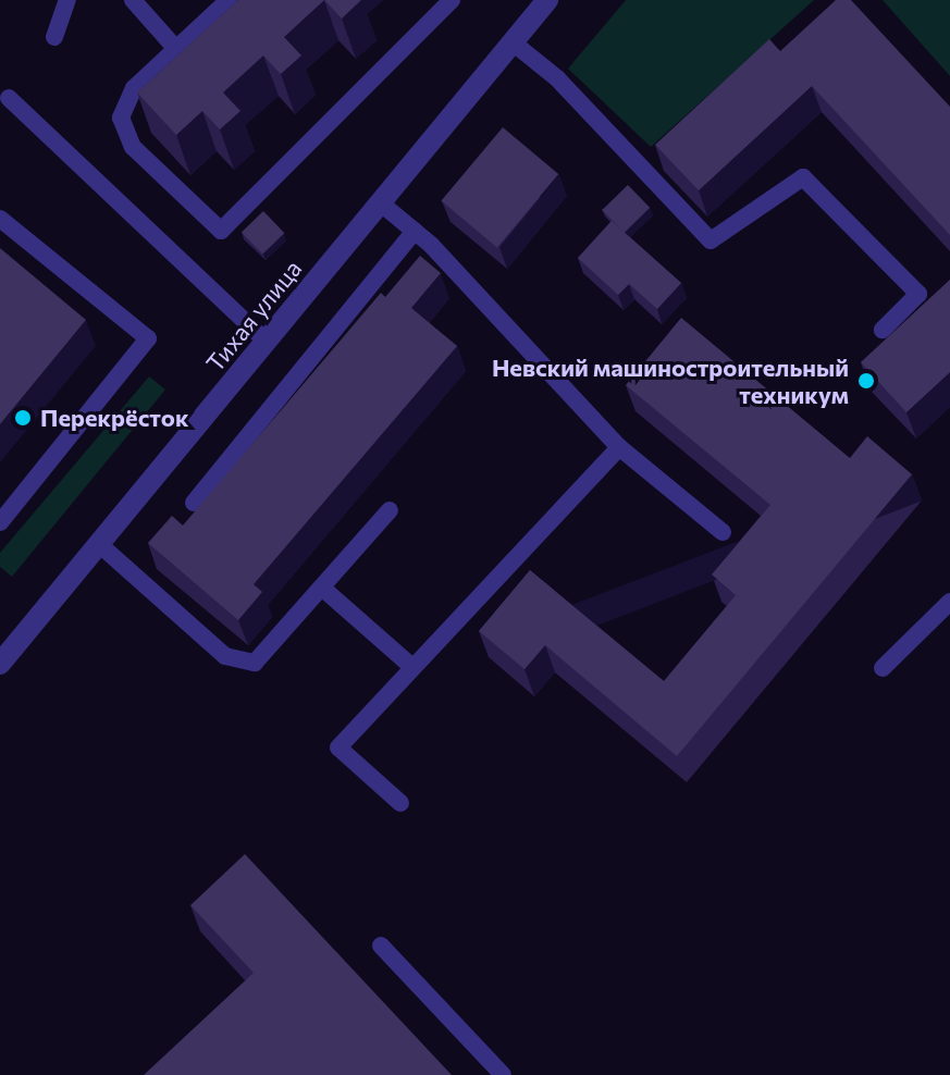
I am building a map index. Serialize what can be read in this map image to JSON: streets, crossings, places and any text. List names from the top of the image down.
{
  "streets": {
    "street": ["Тихая улица"]
  },
  "places": ["Невский машиностроительный техникум", "Перекрёсток"]
}
